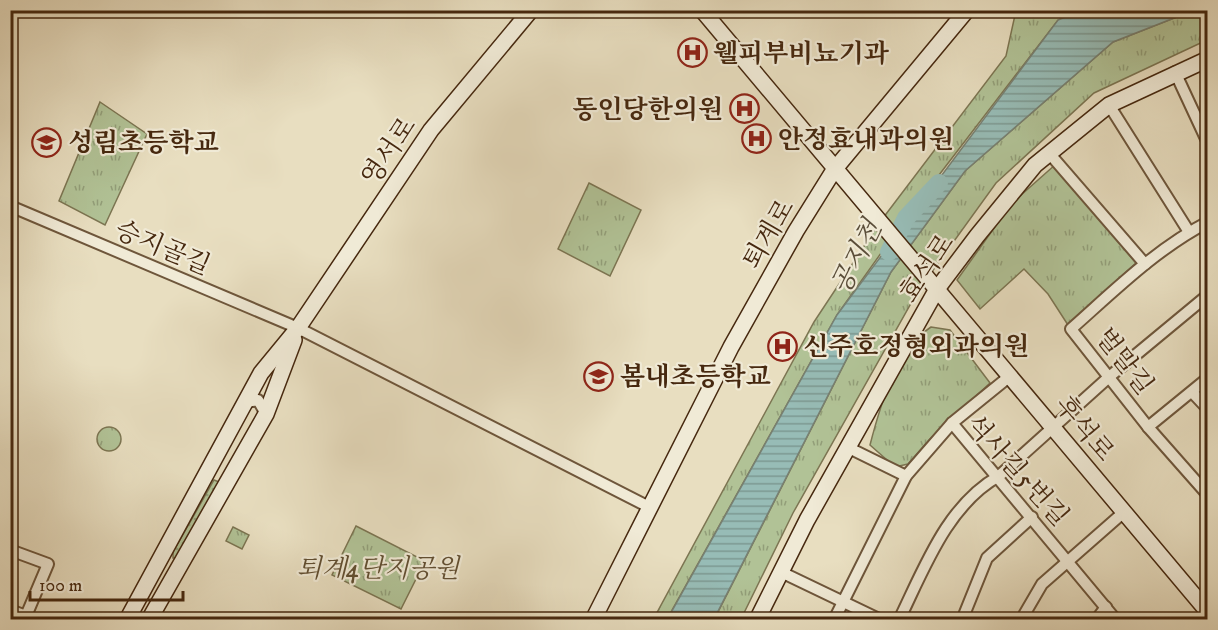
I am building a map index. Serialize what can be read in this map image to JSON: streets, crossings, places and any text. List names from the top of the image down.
{
  "streets": {
    "street": [
      "영서로",
      "퇴계로",
      "승지골길",
      "효석로",
      "벌말길",
      "후석로",
      "석사길5번길"
    ]
  },
  "crossings": [
    ["영서로", "승지골길"],
    ["퇴계로", "후석로"],
    ["효석로", "후석로"]
  ],
  "water": ["공지천"],
  "parks": ["퇴계4단지공원"],
  "places": {
    "hospital": [
      "웰피부비뇨기과",
      "동인당한의원",
      "안정효내과의원",
      "신주호정형외과의원"
    ],
    "school or university": ["성림초등학교", "봄내초등학교"]
  },
  "scale_bar": "100 m"
}
